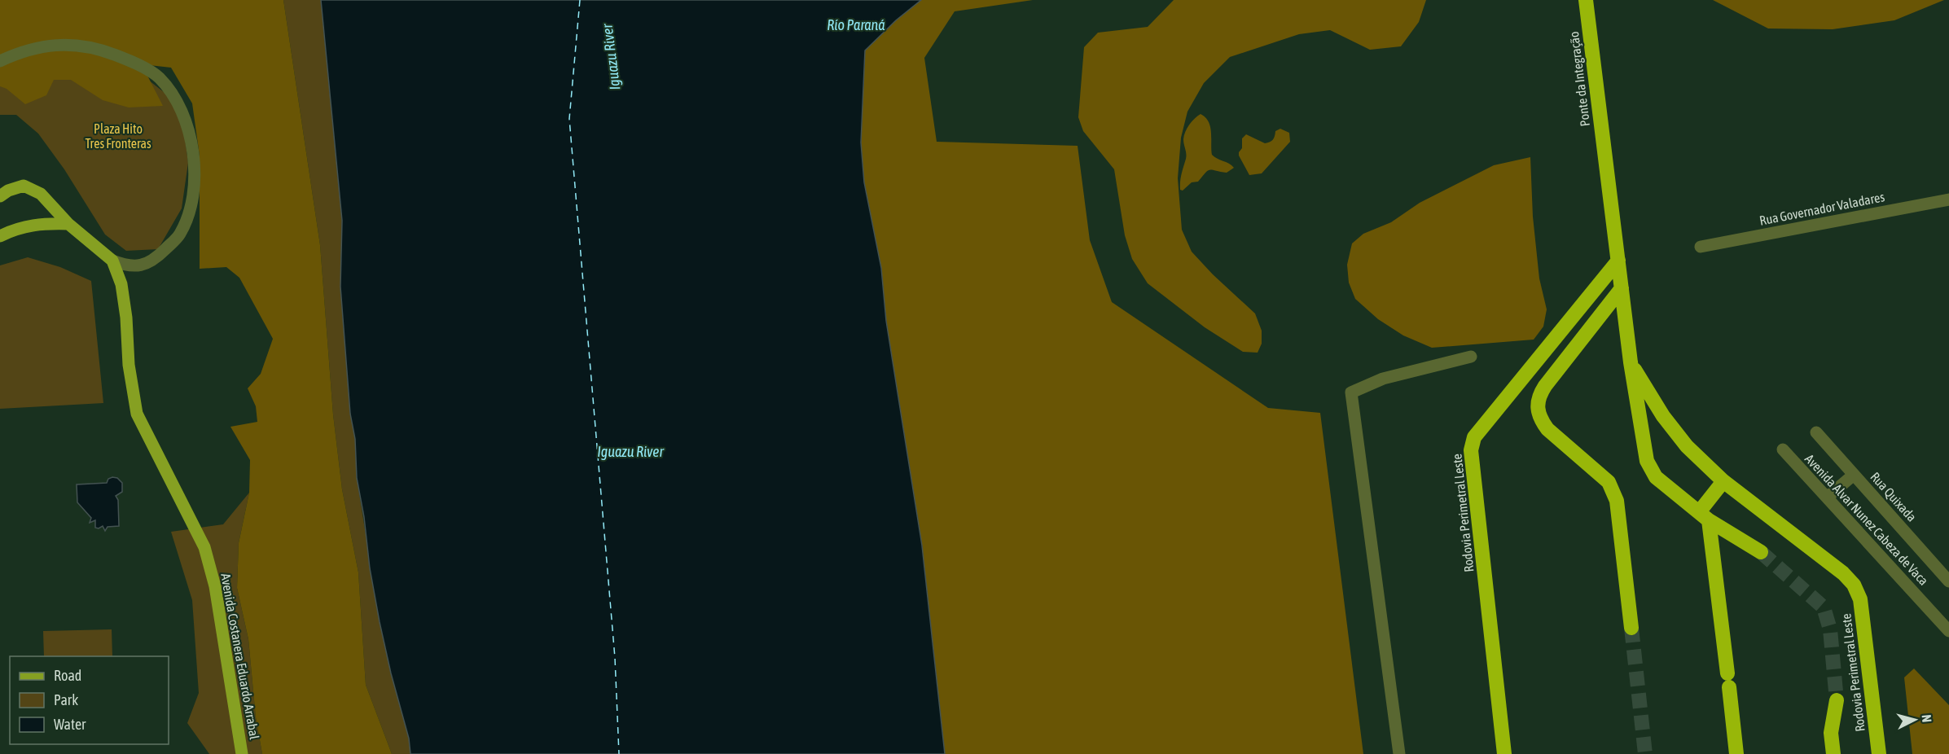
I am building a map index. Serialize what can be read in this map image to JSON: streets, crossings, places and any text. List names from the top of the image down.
{
  "streets": {
    "highway": ["Ponte da Integração", "Rodovia Perimetral Leste"],
    "main road": ["Avenida Costanera Eduardo Arrabal"],
    "street": ["Rua Governador Valadares", "Rua Quixada", "Avenida Alvar Nunez Cabeza de Vaca"]
  },
  "crossings": [
    ["Ponte da Integração", "Rodovia Perimetral Leste"]
  ],
  "water": ["Río Paraná", "Iguazu River"],
  "parks": ["Plaza Hito Tres Fronteras"],
  "legend": ["Road", "Park", "Water"],
  "north": "right"
}
